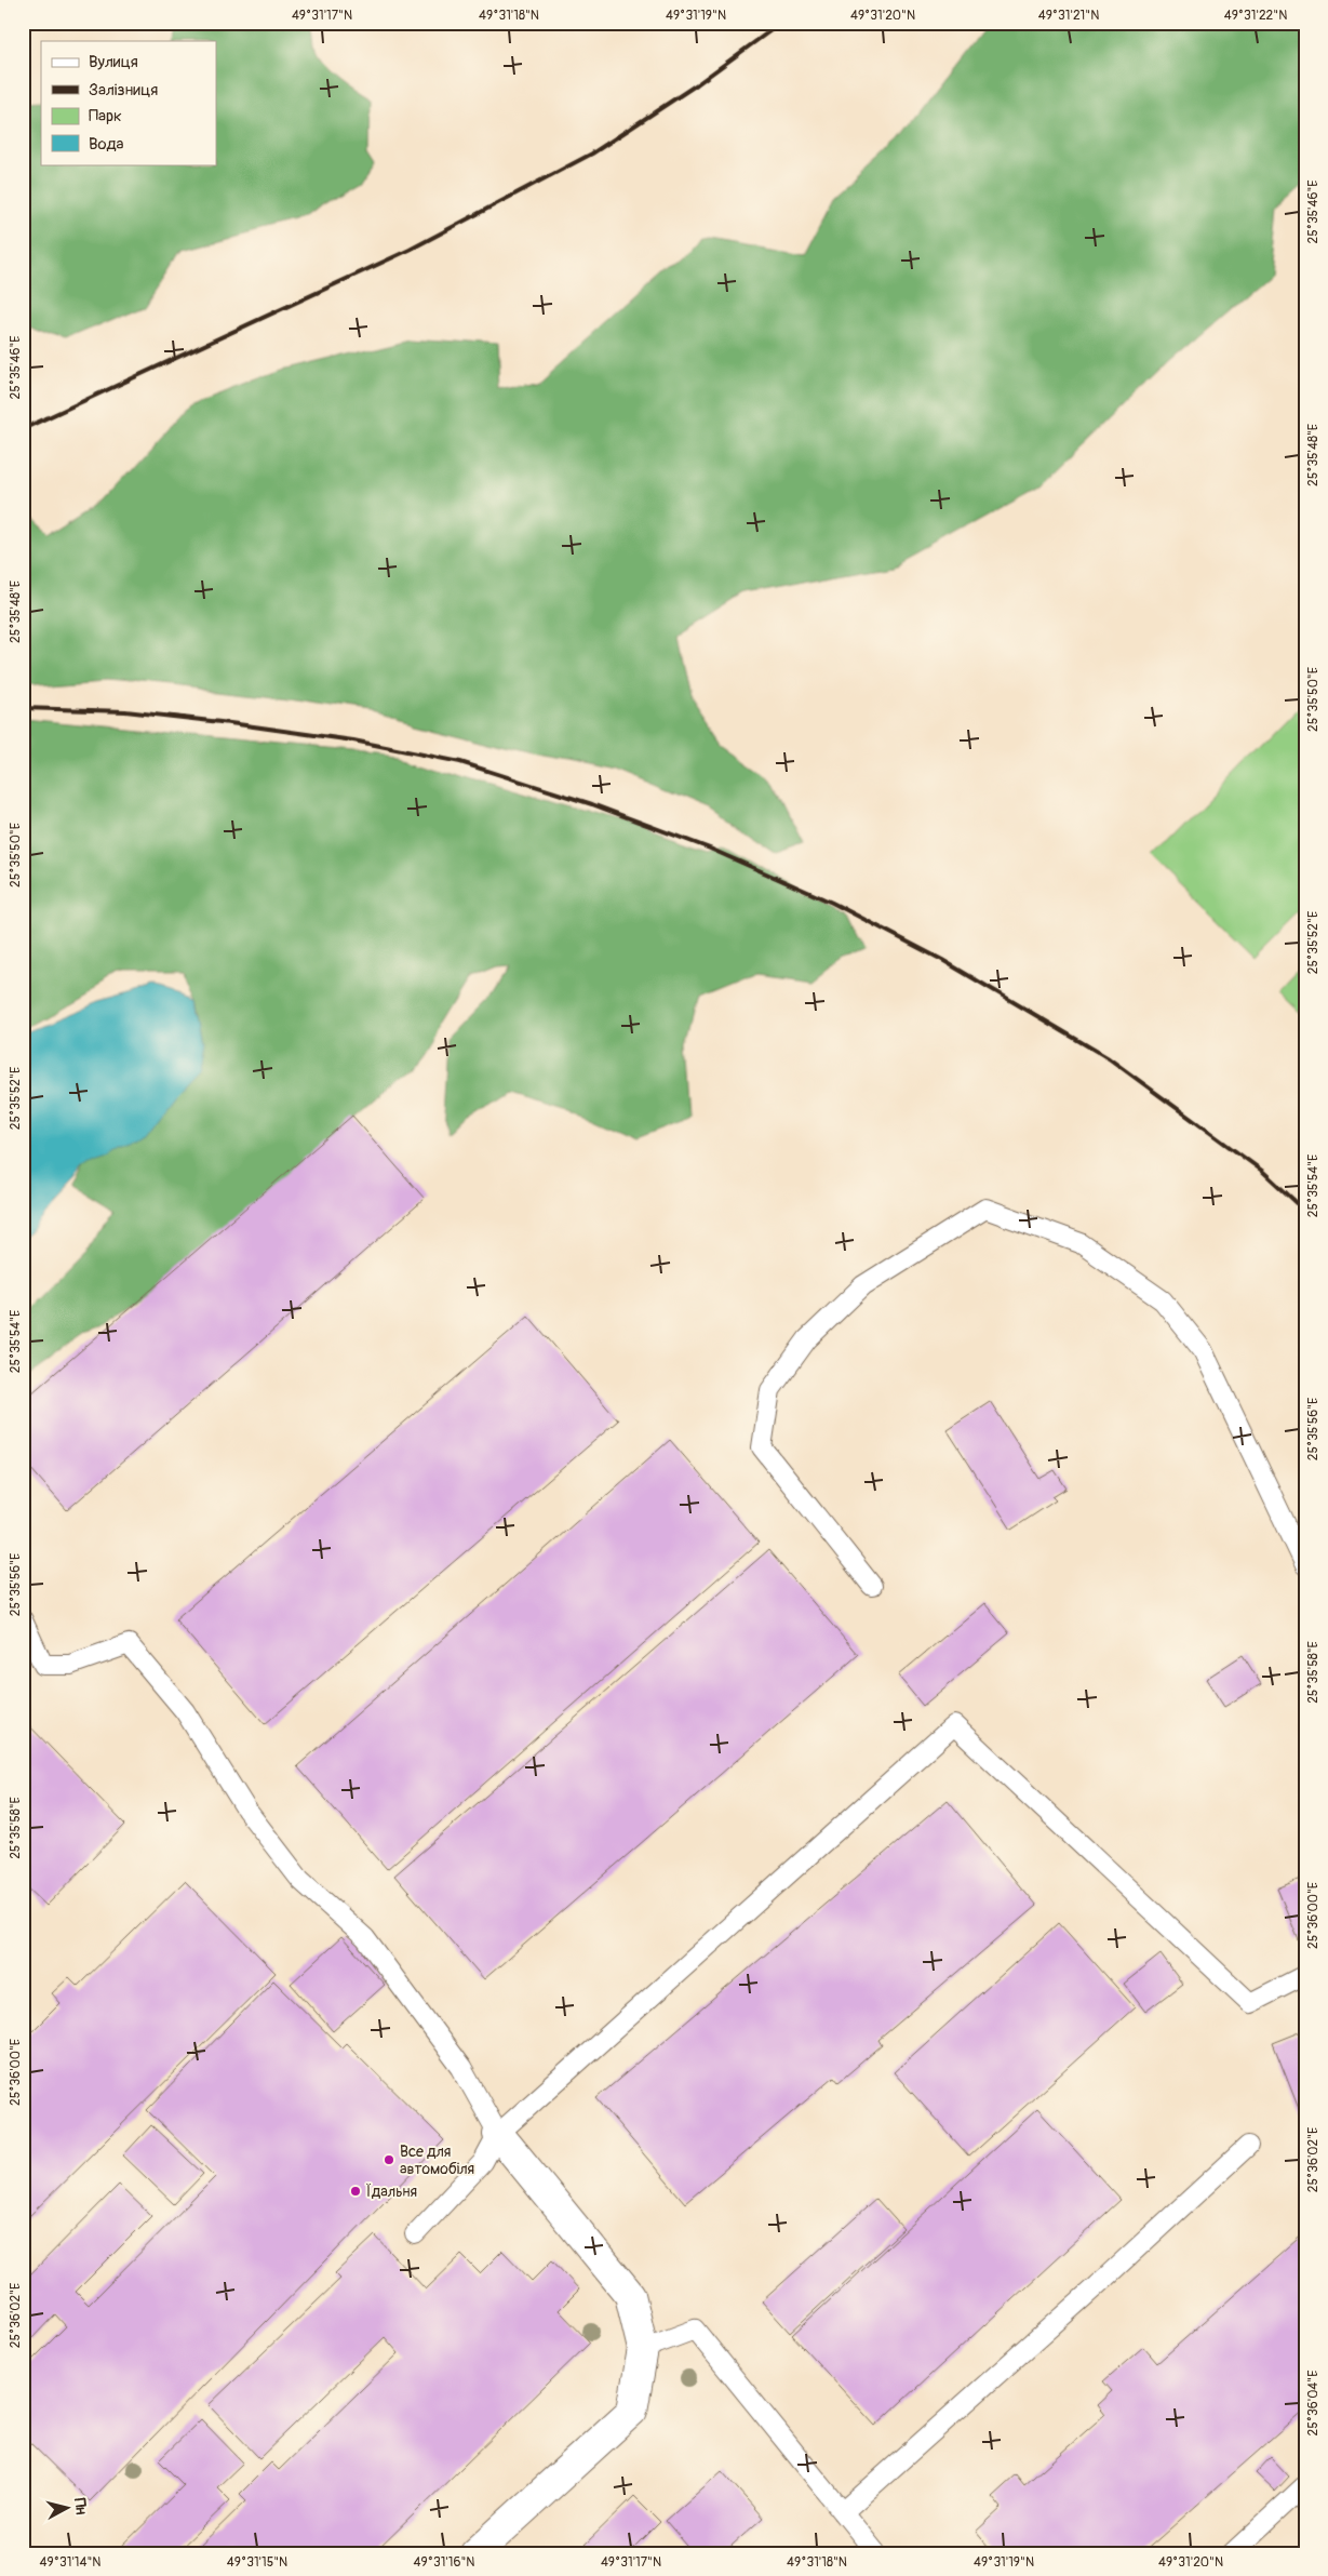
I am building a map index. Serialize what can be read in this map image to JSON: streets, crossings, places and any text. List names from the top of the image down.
{
  "places": ["Все для автомобіля", "Їдальня"],
  "legend": [
    "Вулиця",
    "Залізниця",
    "Парк",
    "Вода"
  ],
  "north": "right",
  "coordinates": [
    "49°31'17\"N",
    "49°31'18\"N",
    "49°31'19\"N",
    "49°31'20\"N",
    "49°31'21\"N",
    "49°31'22\"N",
    "25°35'46\"E",
    "25°35'48\"E",
    "25°35'50\"E",
    "25°35'52\"E",
    "25°35'54\"E",
    "25°35'56\"E",
    "25°35'58\"E",
    "25°36'00\"E",
    "25°36'02\"E",
    "25°36'04\"E",
    "49°31'14\"N",
    "49°31'15\"N",
    "49°31'16\"N"
  ]
}
